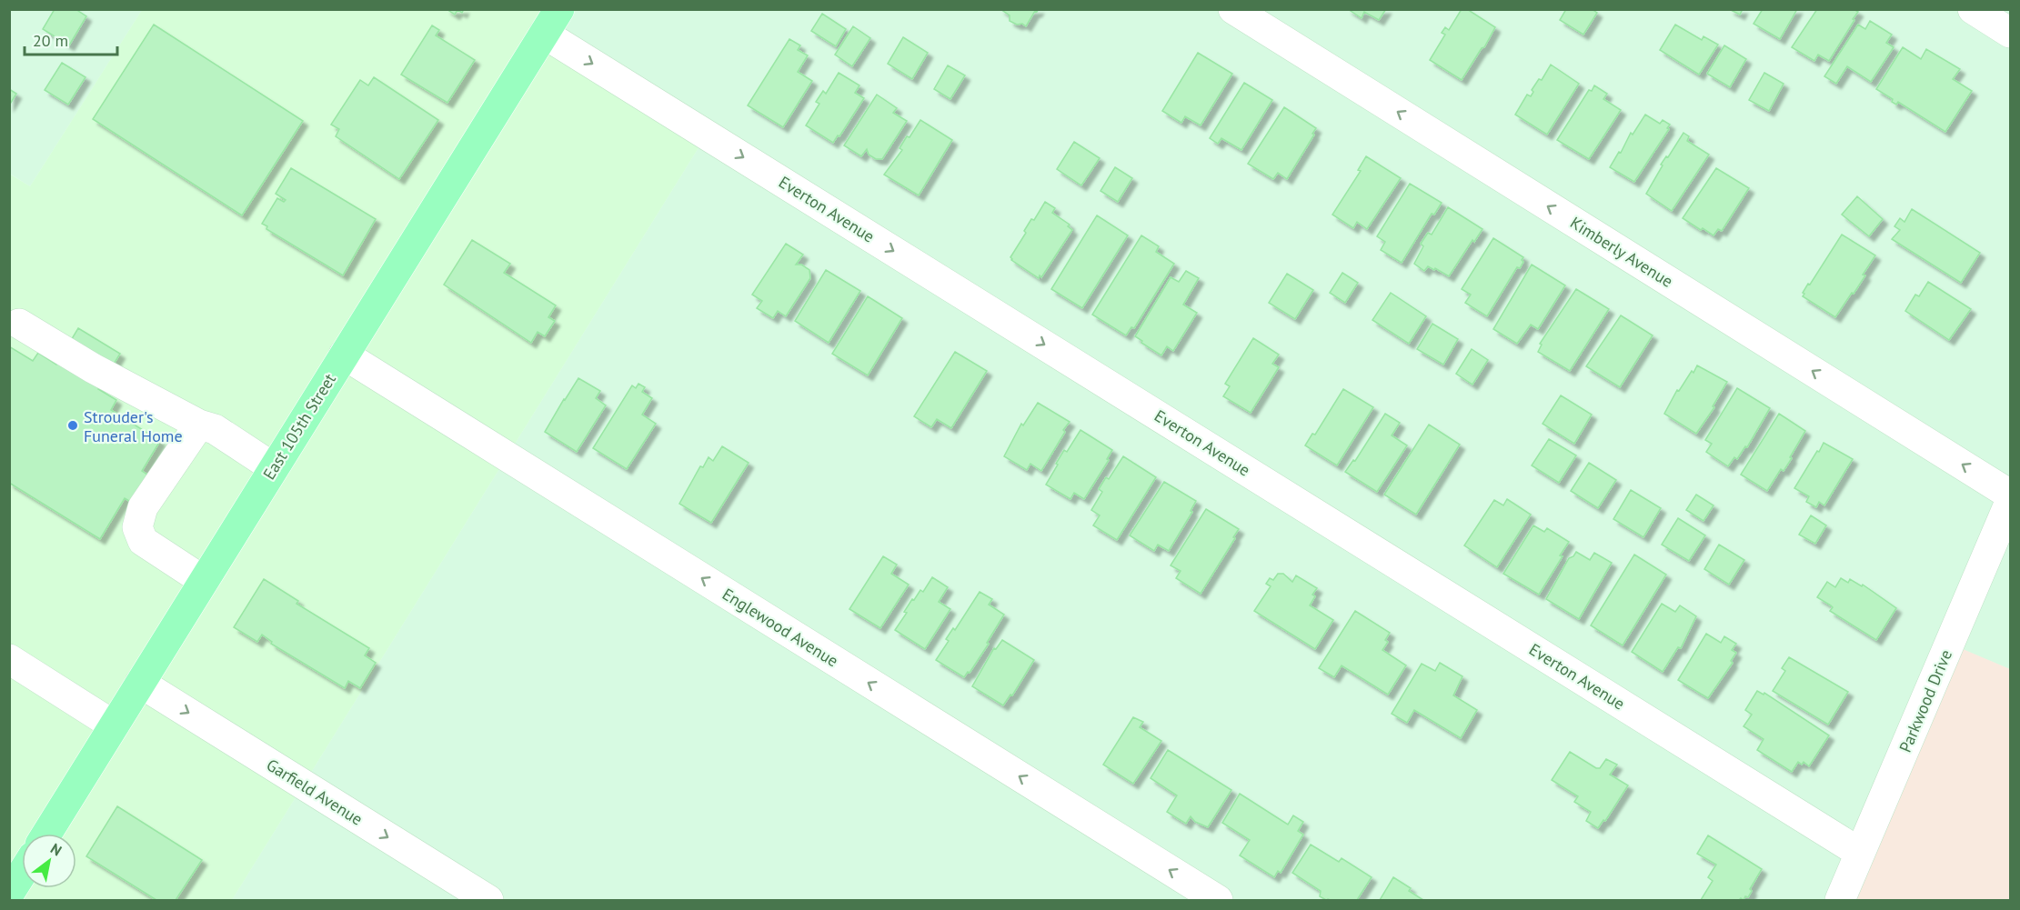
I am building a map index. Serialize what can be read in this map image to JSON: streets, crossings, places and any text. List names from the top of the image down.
{
  "streets": {
    "main road": ["East 105th Street"],
    "street": [
      "Everton Avenue",
      "Kimberly Avenue",
      "Englewood Avenue",
      "Parkwood Drive",
      "Garfield Avenue"
    ]
  },
  "crossings": [
    ["Everton Avenue", "East 105th Street"],
    ["Everton Avenue", "Parkwood Drive"],
    ["East 105th Street", "Englewood Avenue"],
    ["East 105th Street", "Garfield Avenue"]
  ],
  "one_way": [
    "Everton Avenue",
    "Kimberly Avenue",
    "Englewood Avenue",
    "Garfield Avenue"
  ],
  "places": ["Strouder's Funeral Home"],
  "scale_bar": "20 m",
  "north": "top right"
}
